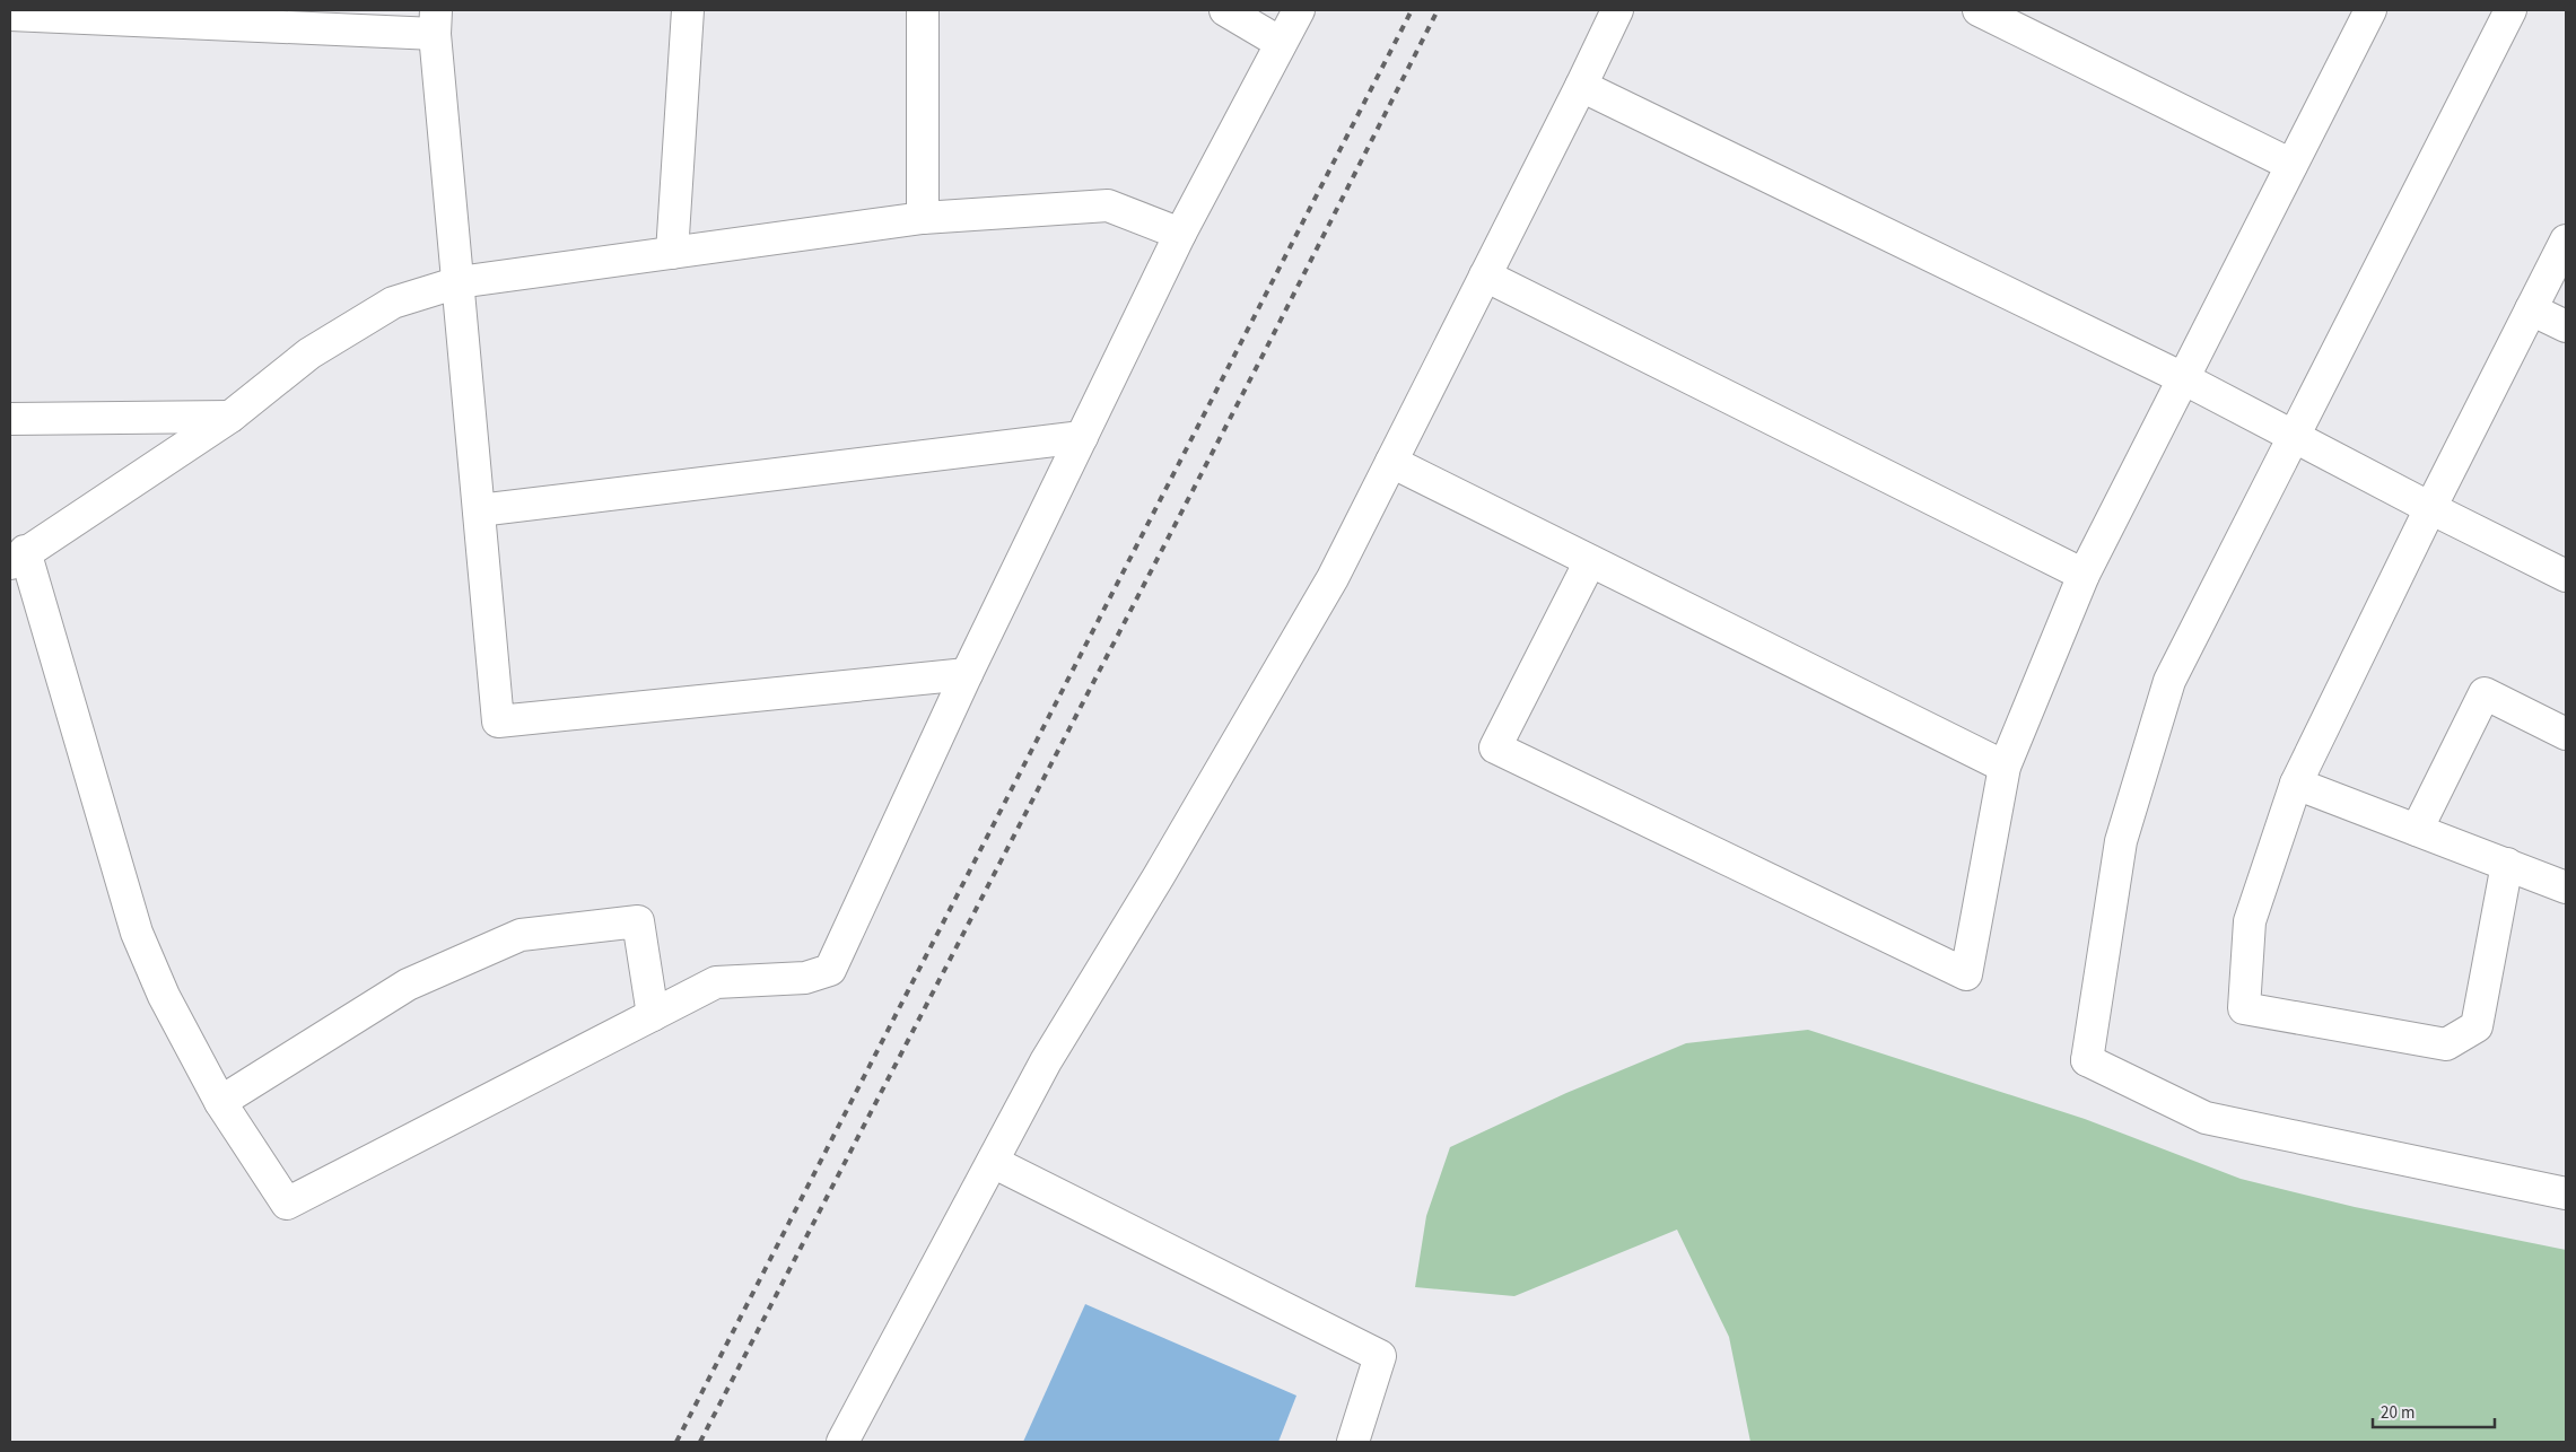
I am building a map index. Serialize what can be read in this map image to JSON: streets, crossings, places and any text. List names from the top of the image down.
{
  "scale_bar": "20 m"
}
